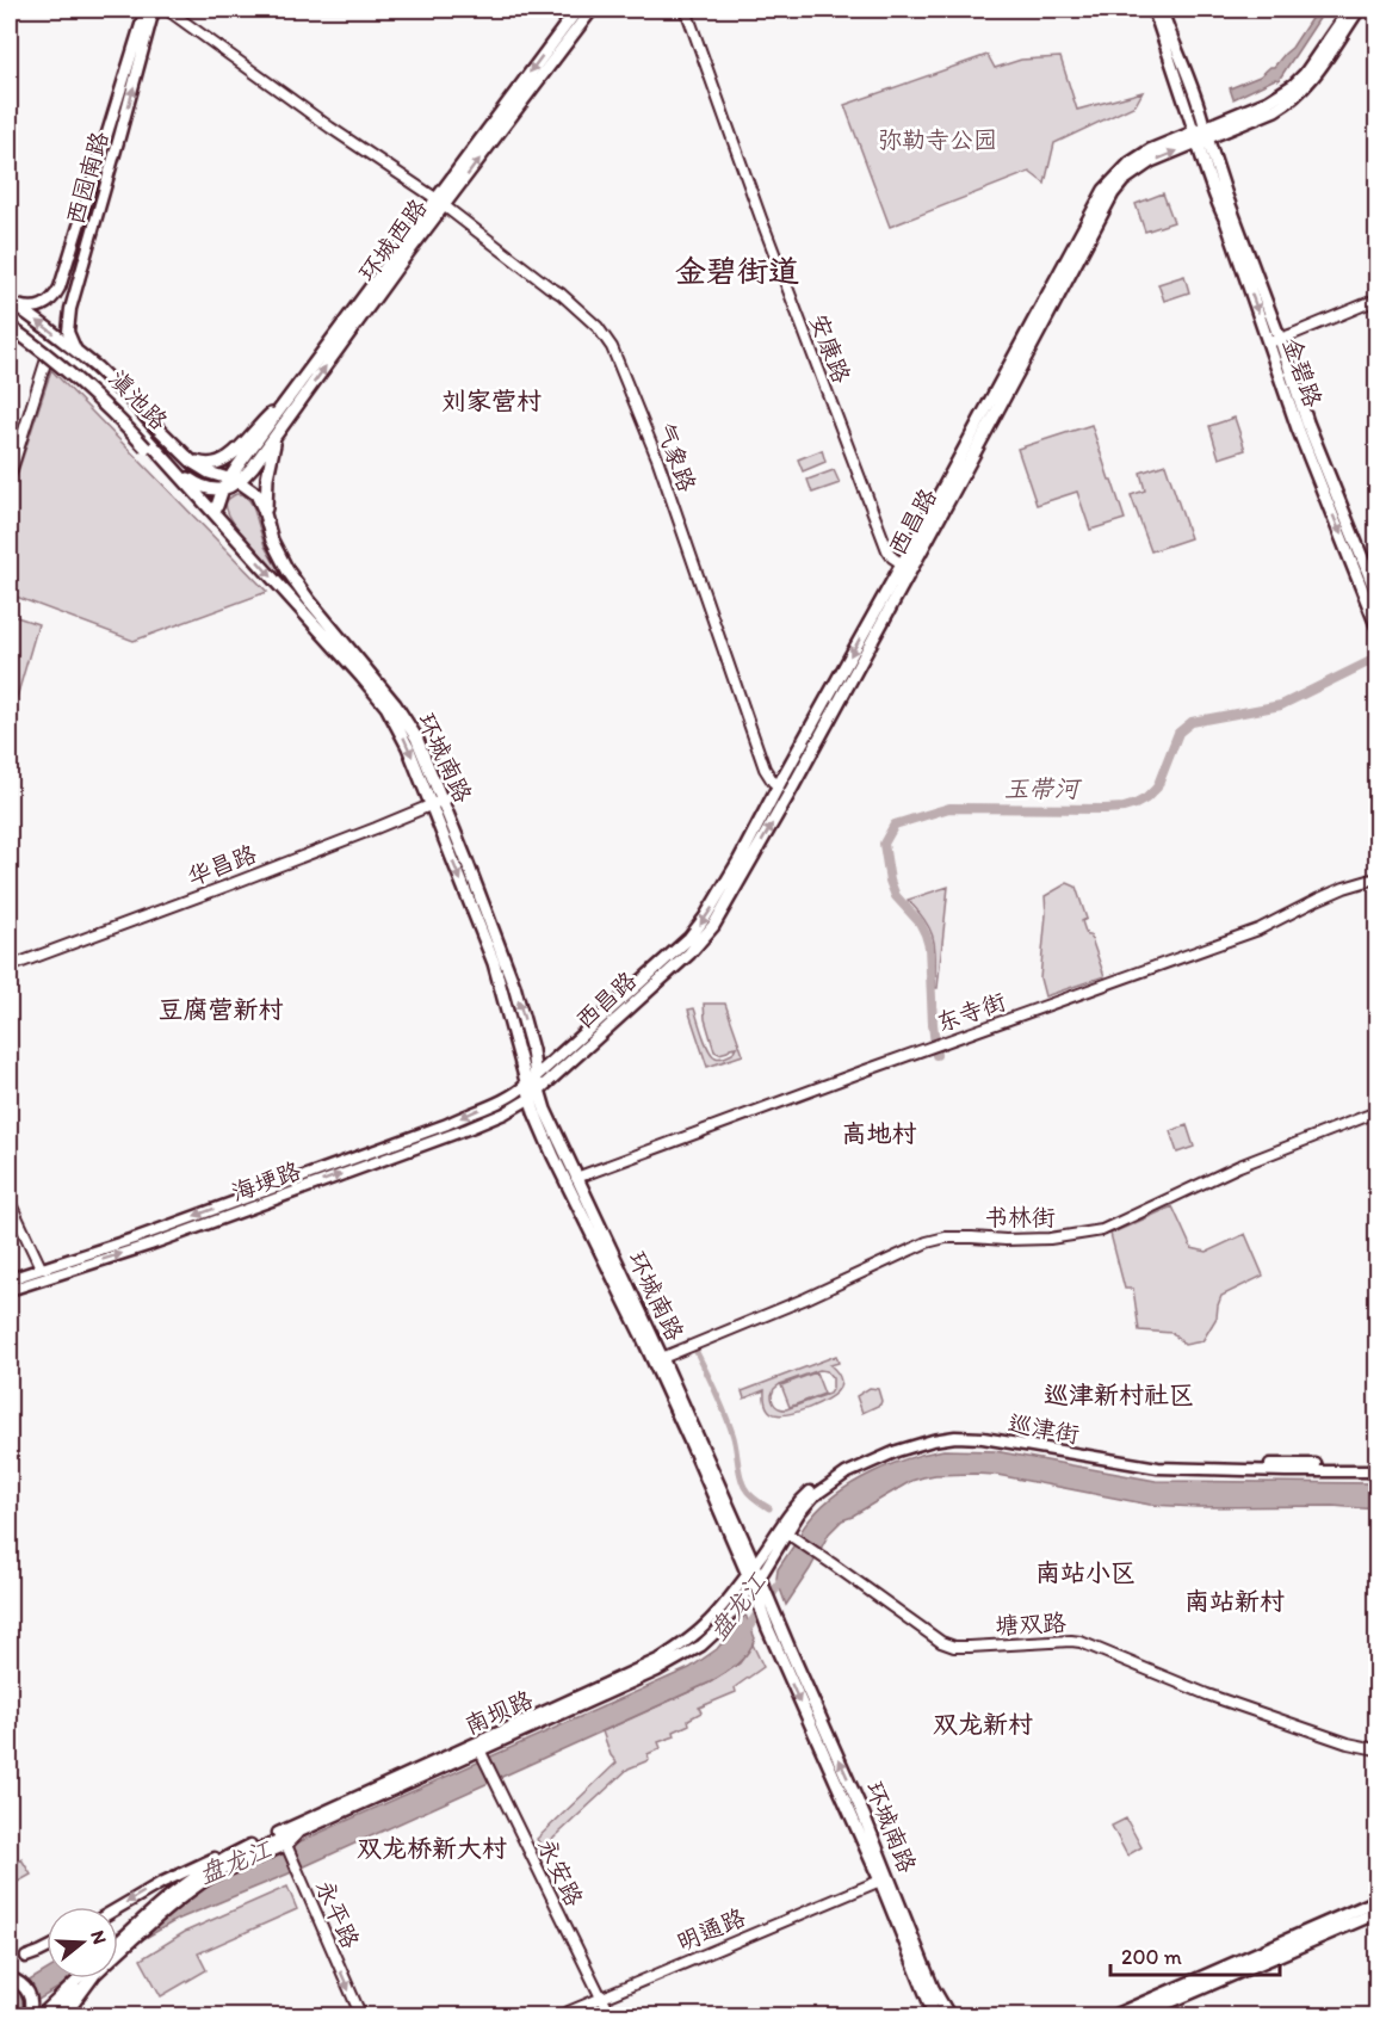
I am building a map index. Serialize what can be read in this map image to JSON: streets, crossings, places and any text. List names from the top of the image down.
{
  "streets": {
    "main road": [
      "西园南路",
      "环城西路",
      "金碧路",
      "滇池路",
      "西昌路",
      "环城南路",
      "海埂路",
      "巡津街",
      "南坝路"
    ],
    "street": [
      "安康路",
      "气象路",
      "华昌路",
      "东寺街",
      "书林街",
      "塘双路",
      "永安路",
      "永平路",
      "明通路"
    ]
  },
  "crossings": [
    ["西园南路", "滇池路"],
    ["环城西路", "滇池路"],
    ["环城西路", "气象路"],
    ["安康路", "西昌路"],
    ["金碧路", "西昌路"],
    ["气象路", "西昌路"],
    ["西昌路", "环城南路"],
    ["西昌路", "海埂路"],
    ["环城南路", "华昌路"],
    ["环城南路", "东寺街"],
    ["环城南路", "海埂路"],
    ["环城南路", "书林街"],
    ["环城南路", "巡津街"],
    ["环城南路", "南坝路"],
    ["环城南路", "明通路"],
    ["巡津街", "塘双路"],
    ["巡津街", "南坝路"],
    ["南坝路", "永安路"],
    ["南坝路", "永平路"],
    ["永安路", "明通路"]
  ],
  "one_way": ["永平路"],
  "districts": [
    "金碧街道",
    "刘家营村",
    "豆腐营新村",
    "高地村",
    "巡津新村社区",
    "南站小区",
    "南站新村",
    "双龙新村",
    "双龙桥新大村"
  ],
  "water": ["玉带河", "盘龙江"],
  "parks": ["弥勒寺公园"],
  "scale_bar": "200 m",
  "north": "right"
}
